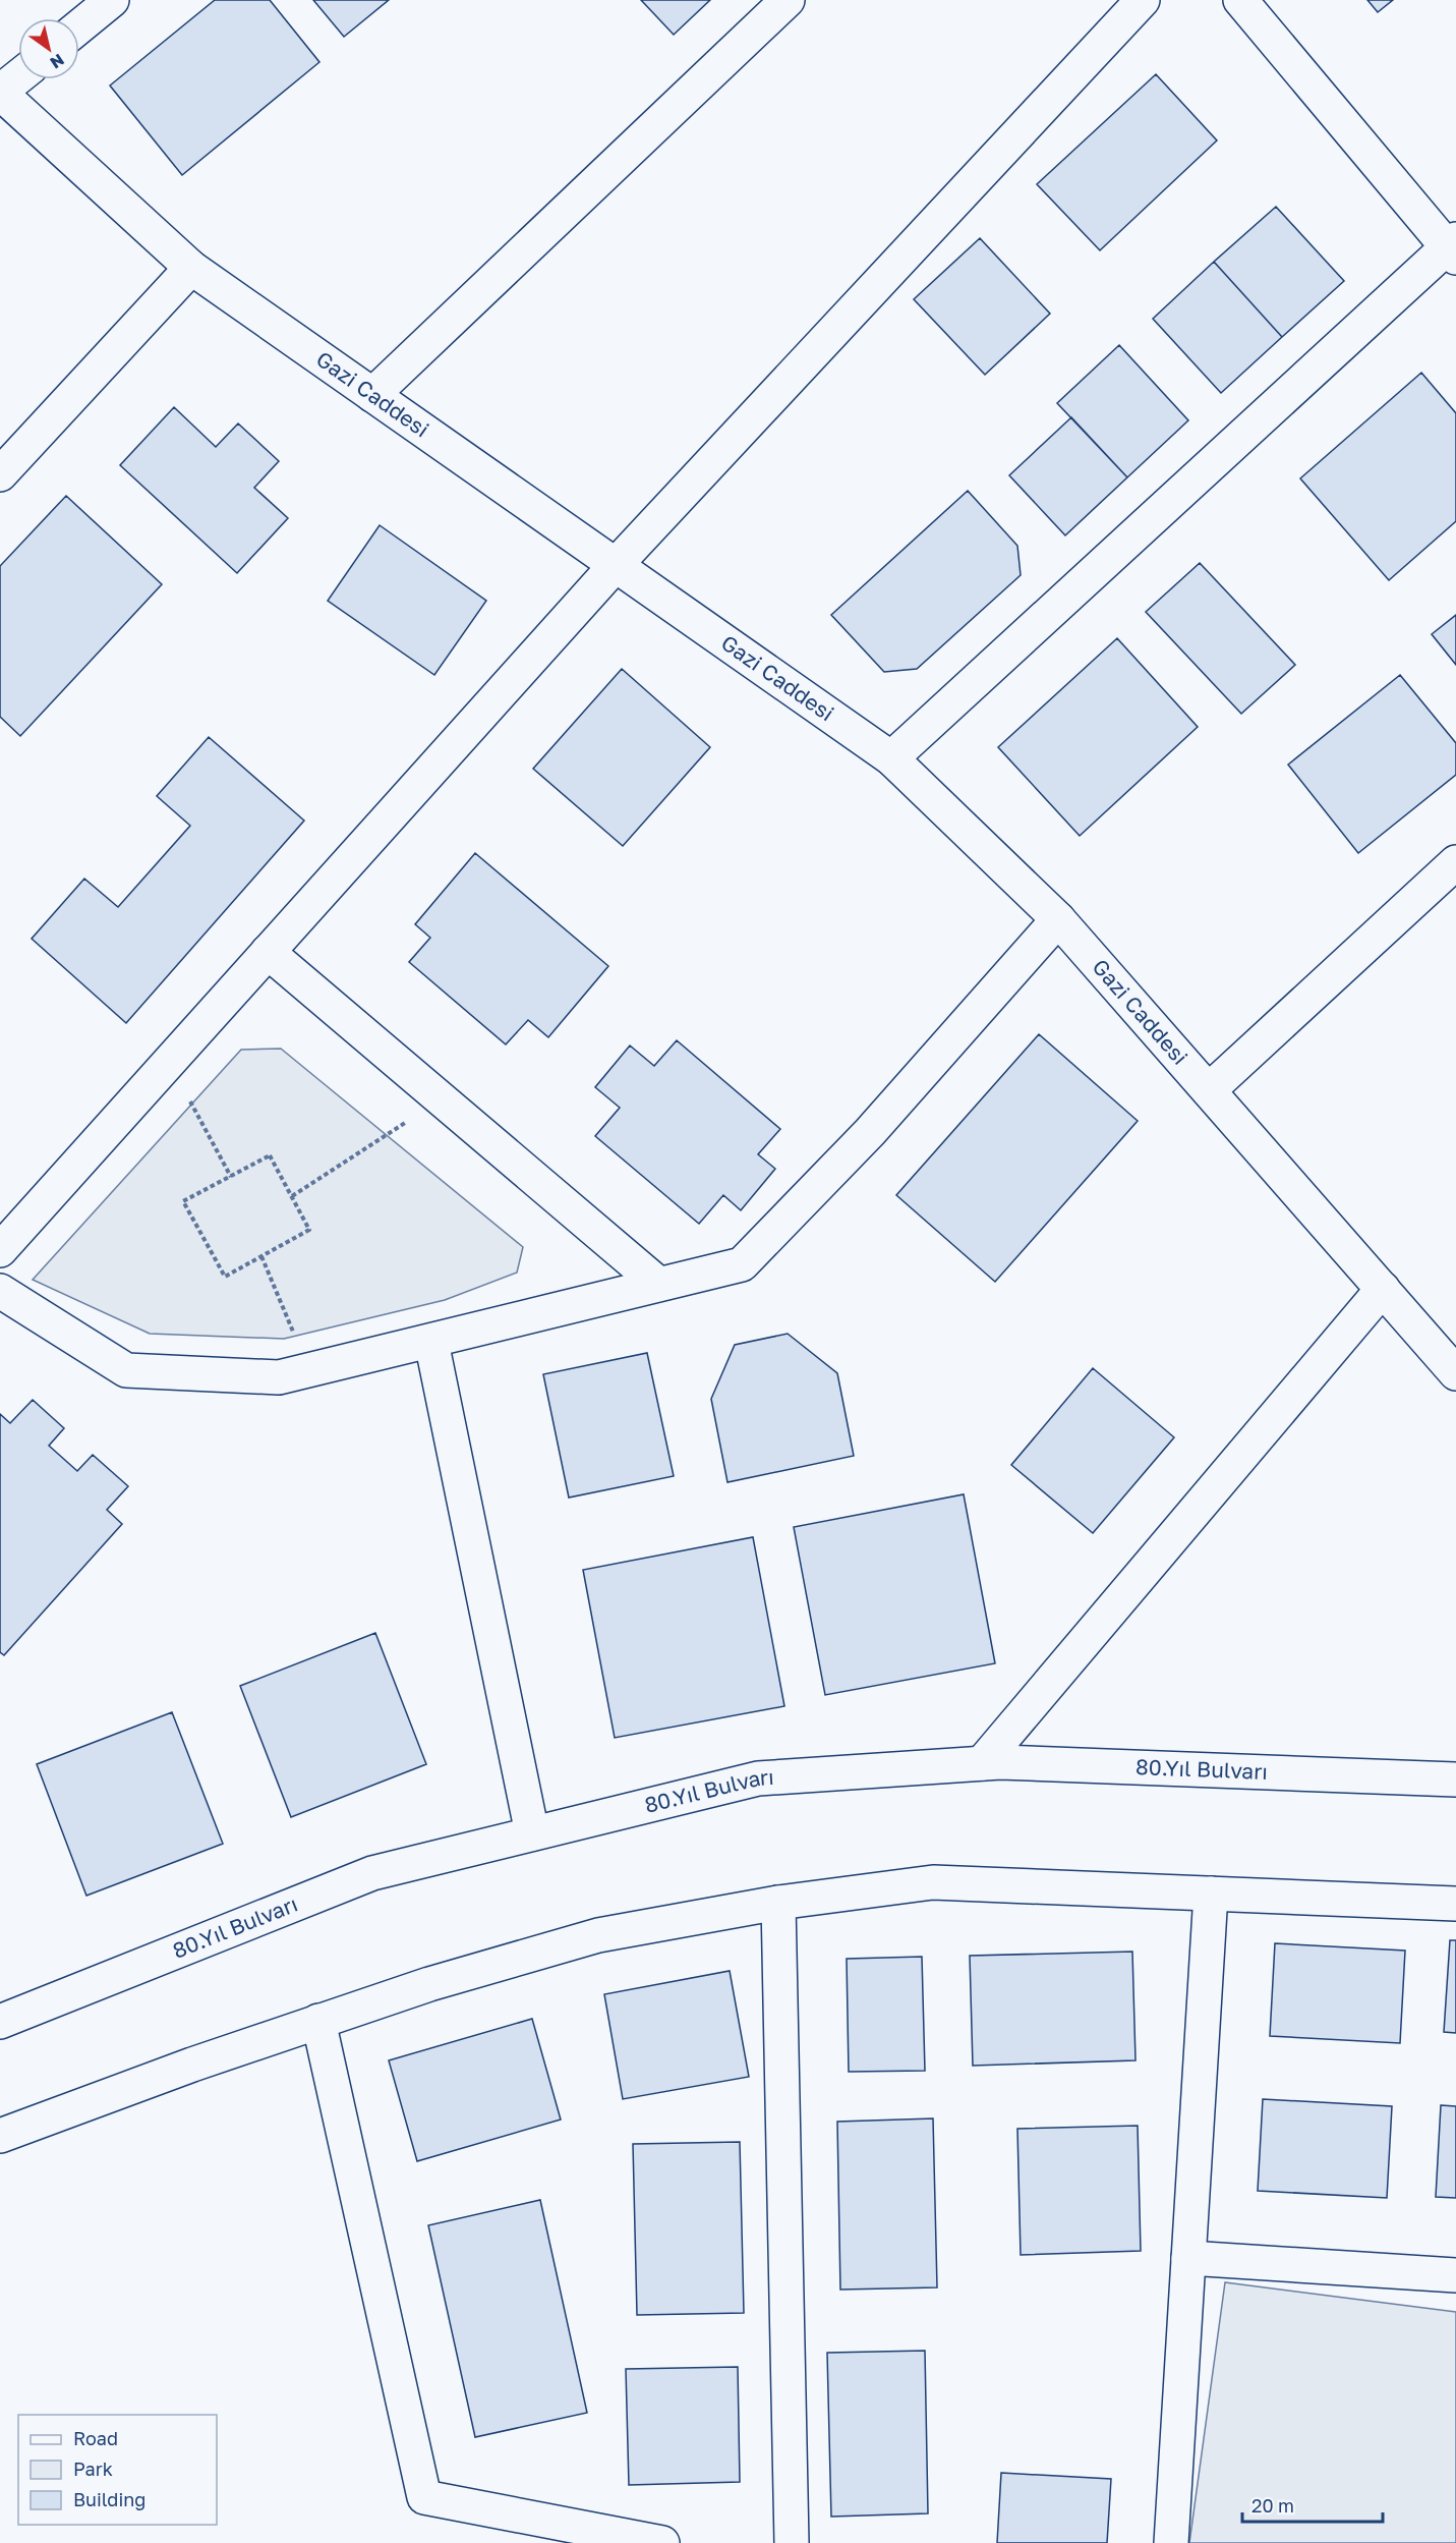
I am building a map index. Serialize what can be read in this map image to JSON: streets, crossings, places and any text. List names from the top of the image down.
{
  "streets": {
    "street": ["Gazi Caddesi", "80.Yıl Bulvarı"]
  },
  "legend": ["Road", "Park", "Building"],
  "scale_bar": "20 m",
  "north": "bottom right"
}
